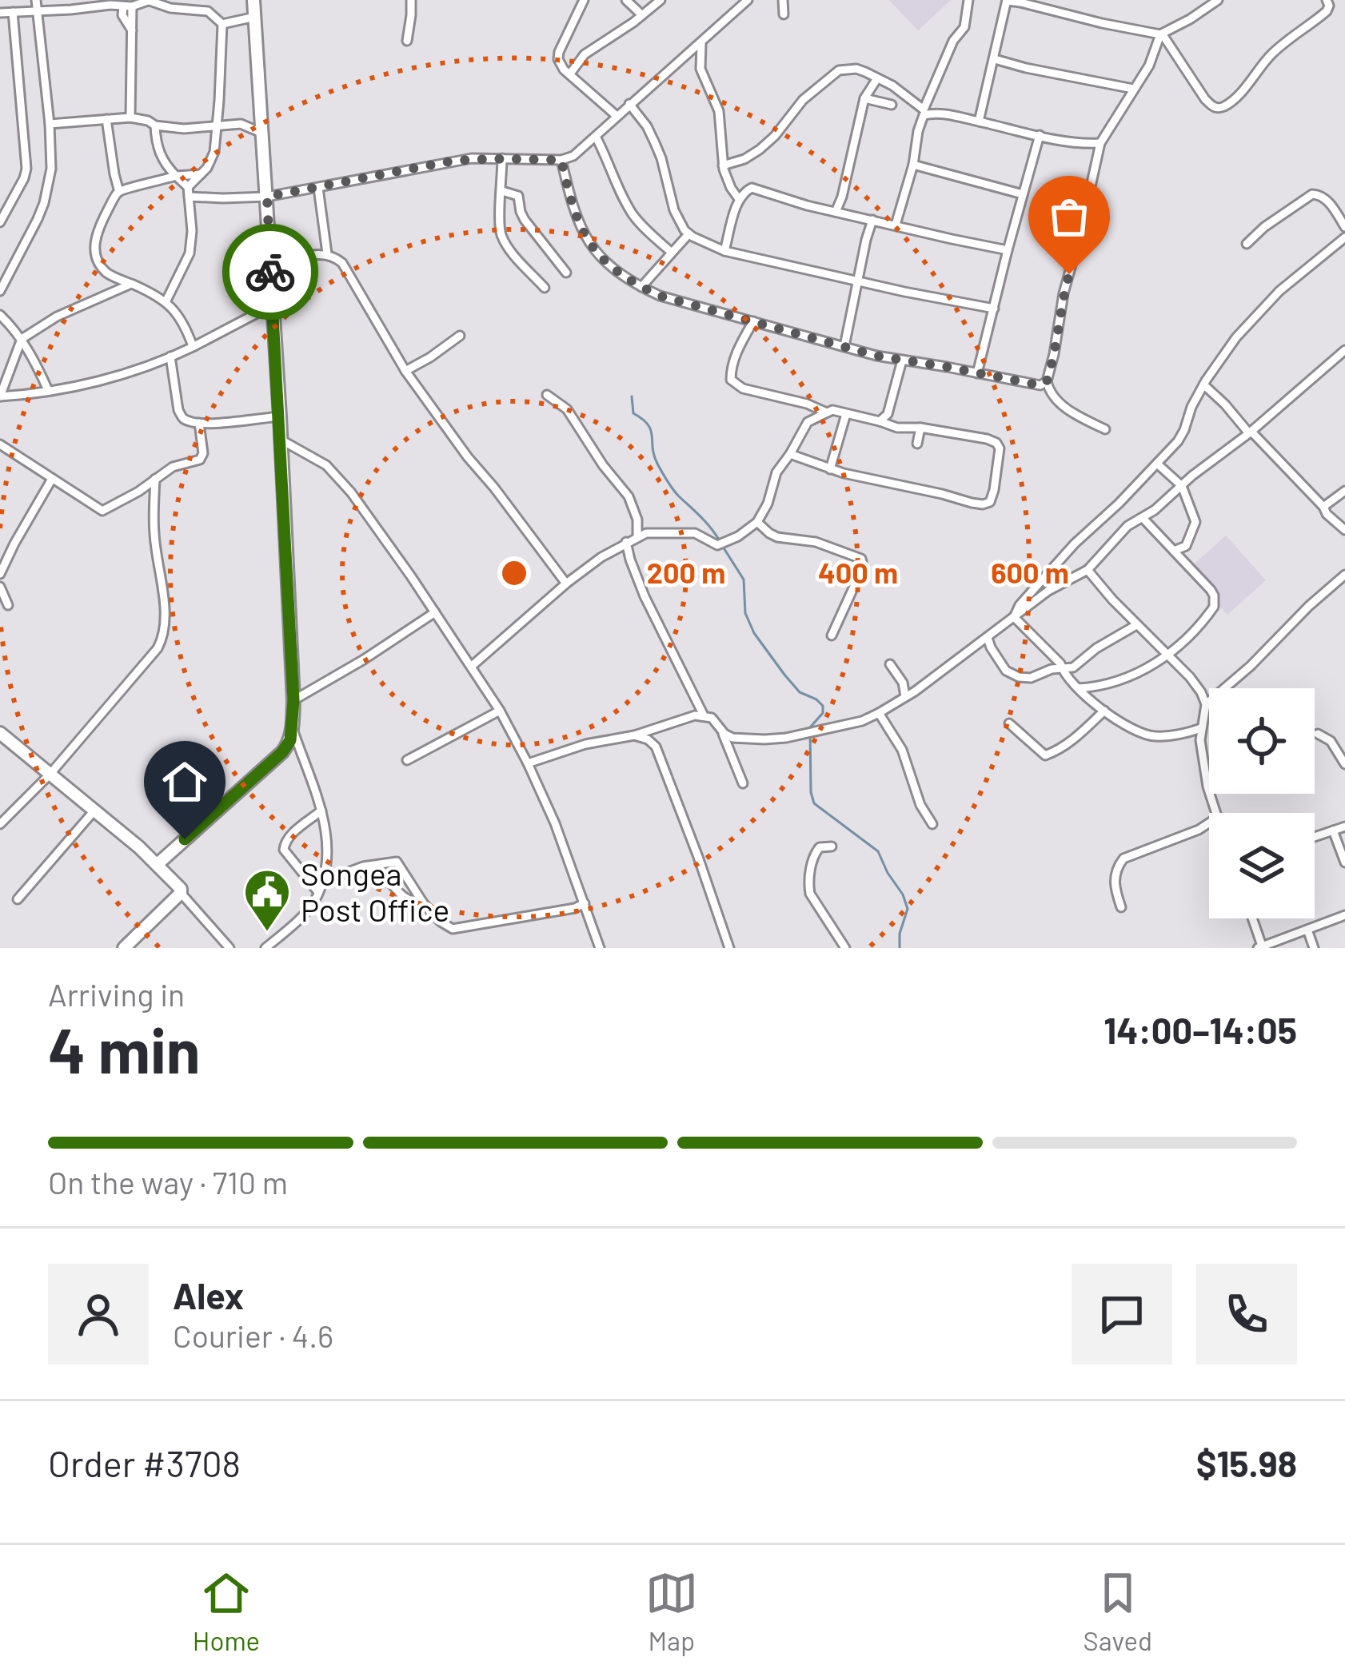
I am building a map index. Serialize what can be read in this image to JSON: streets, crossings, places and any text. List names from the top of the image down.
{
  "places": {
    "public building": ["Songea Post Office"]
  },
  "page": {
    "heading": ["4 min", "Arriving in", "14:00–14:05"],
    "panel": [
      "Alex",
      "Courier · 4.6",
      "Order #3708",
      "$15.98"
    ],
    "bar": "On the way · 710 m",
    "tabs": ["Home", "Map", "Saved"]
  },
  "rings": ["200 m", "400 m", "600 m"]
}
